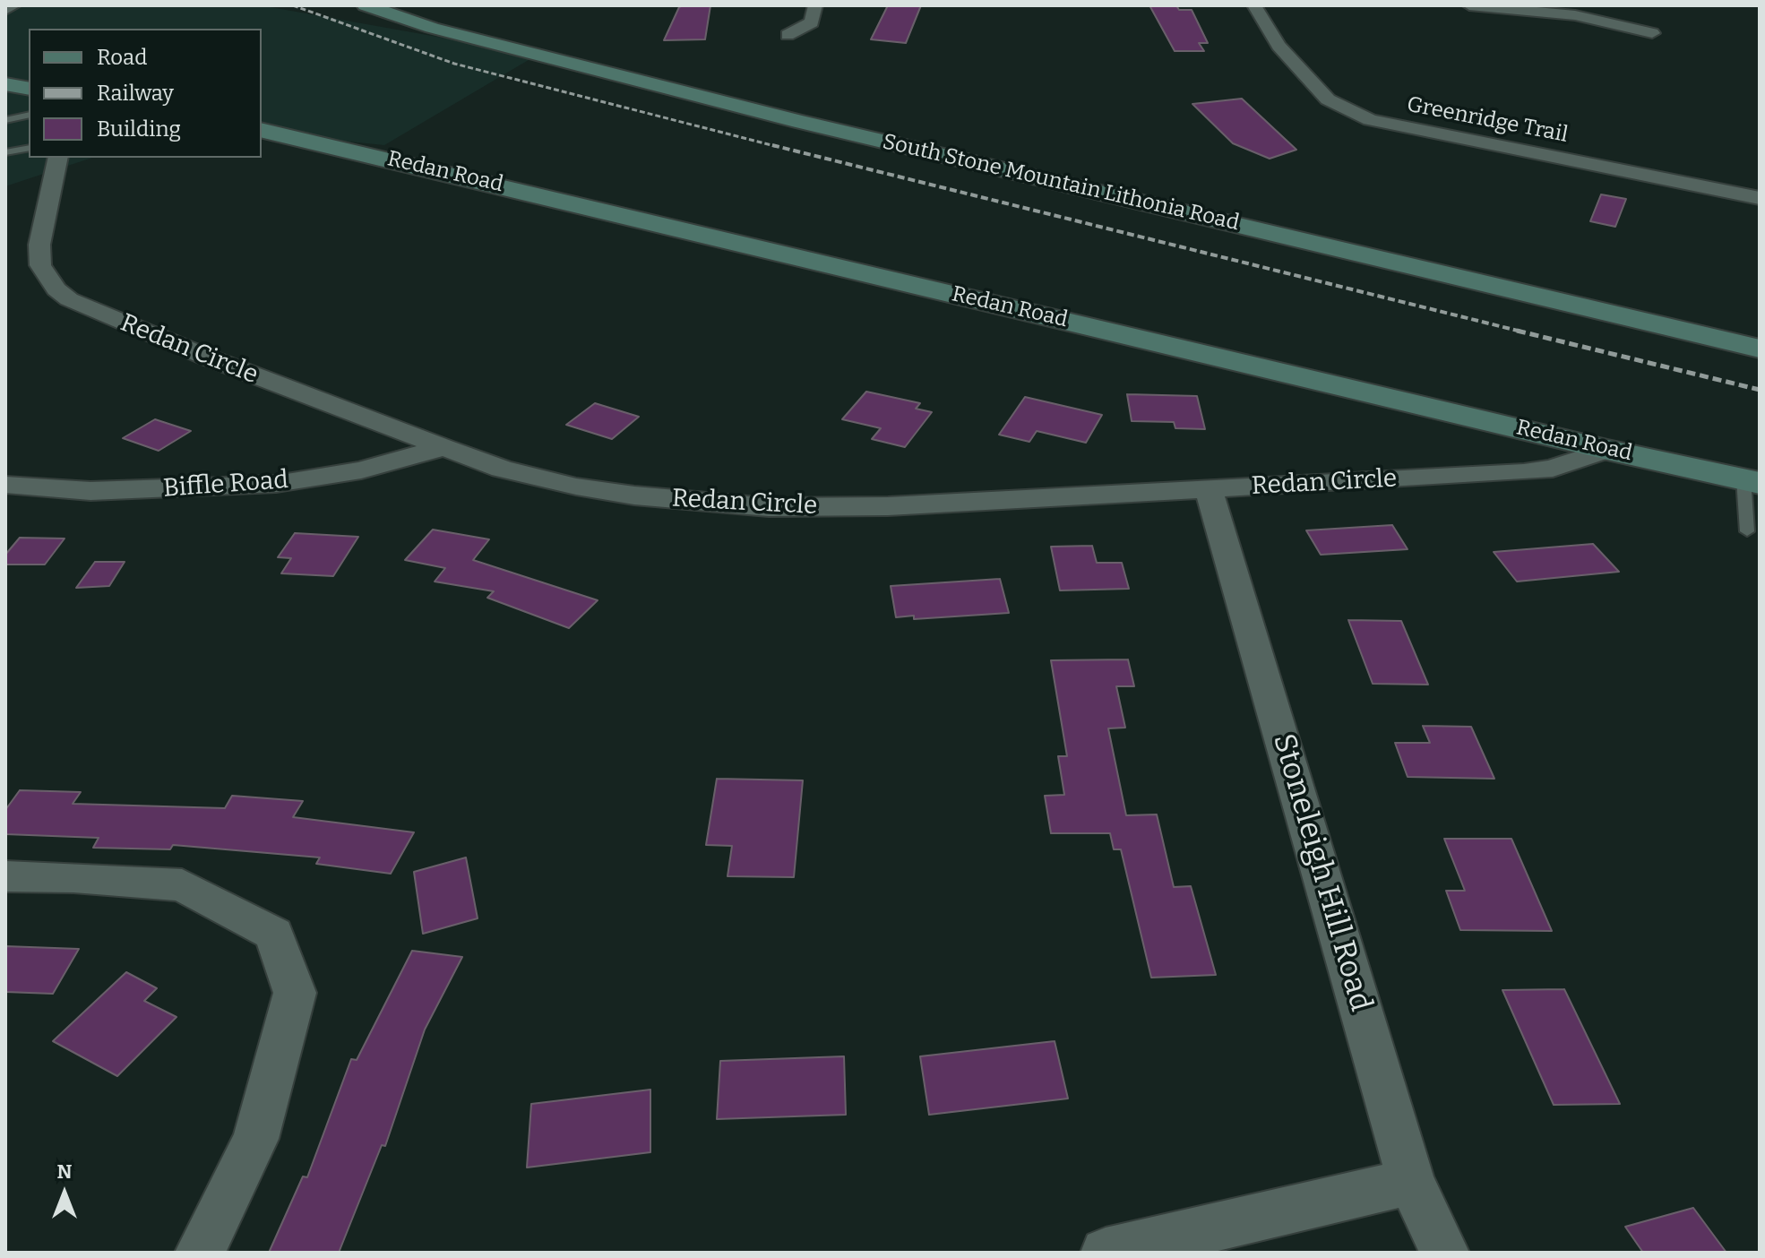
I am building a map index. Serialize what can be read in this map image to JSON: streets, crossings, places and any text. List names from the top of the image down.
{
  "streets": {
    "main road": ["Redan Road", "South Stone Mountain Lithonia Road"],
    "street": [
      "Greenridge Trail",
      "Redan Circle",
      "Biffle Road",
      "Stoneleigh Hill Road"
    ]
  },
  "crossings": [
    ["Redan Road", "Redan Circle"],
    ["Redan Circle", "Biffle Road"],
    ["Redan Circle", "Stoneleigh Hill Road"]
  ],
  "legend": ["Road", "Railway", "Building"],
  "north": "top"
}
